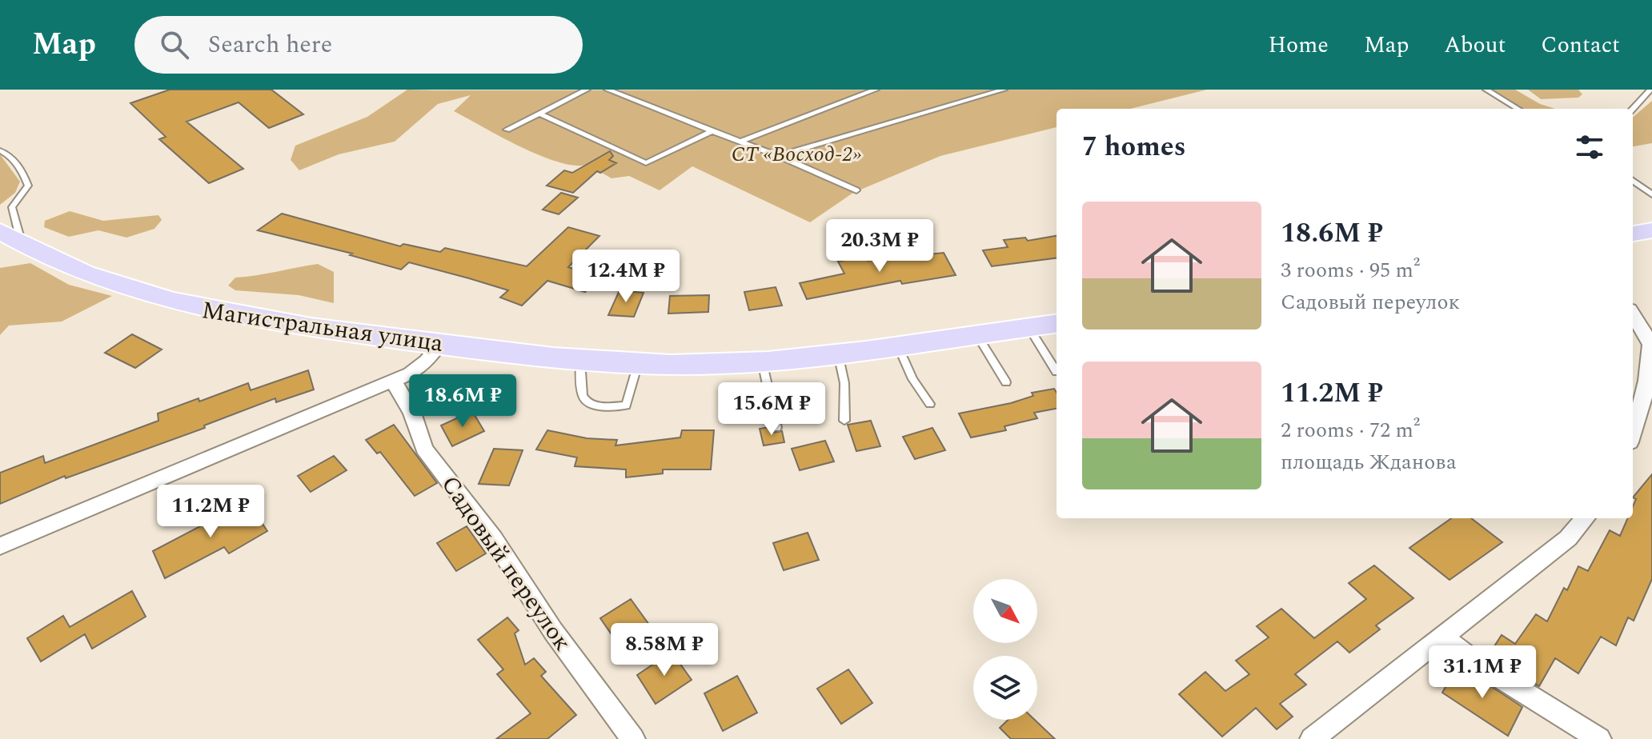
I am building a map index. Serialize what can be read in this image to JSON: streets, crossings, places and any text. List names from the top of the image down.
{
  "streets": {
    "main road": ["Магистральная улица"],
    "street": ["Садовый переулок"]
  },
  "parks": ["СТ «Восход-2»"],
  "north": "bottom right",
  "page": {
    "header": "Map",
    "search": "Search here",
    "nav": [
      "Home",
      "Map",
      "About",
      "Contact"
    ],
    "heading": "7 homes",
    "list": [
      {
        "name": "18.6M ₽",
        "note": "3 rooms · 95 m² · Садовый переулок"
      },
      {
        "name": "11.2M ₽",
        "note": "2 rooms · 72 m² · площадь Жданова"
      }
    ],
    "price": [
      "20.3M ₽",
      "12.4M ₽",
      "18.6M ₽",
      "15.6M ₽",
      "11.2M ₽",
      "8.58M ₽",
      "31.1M ₽"
    ]
  }
}
